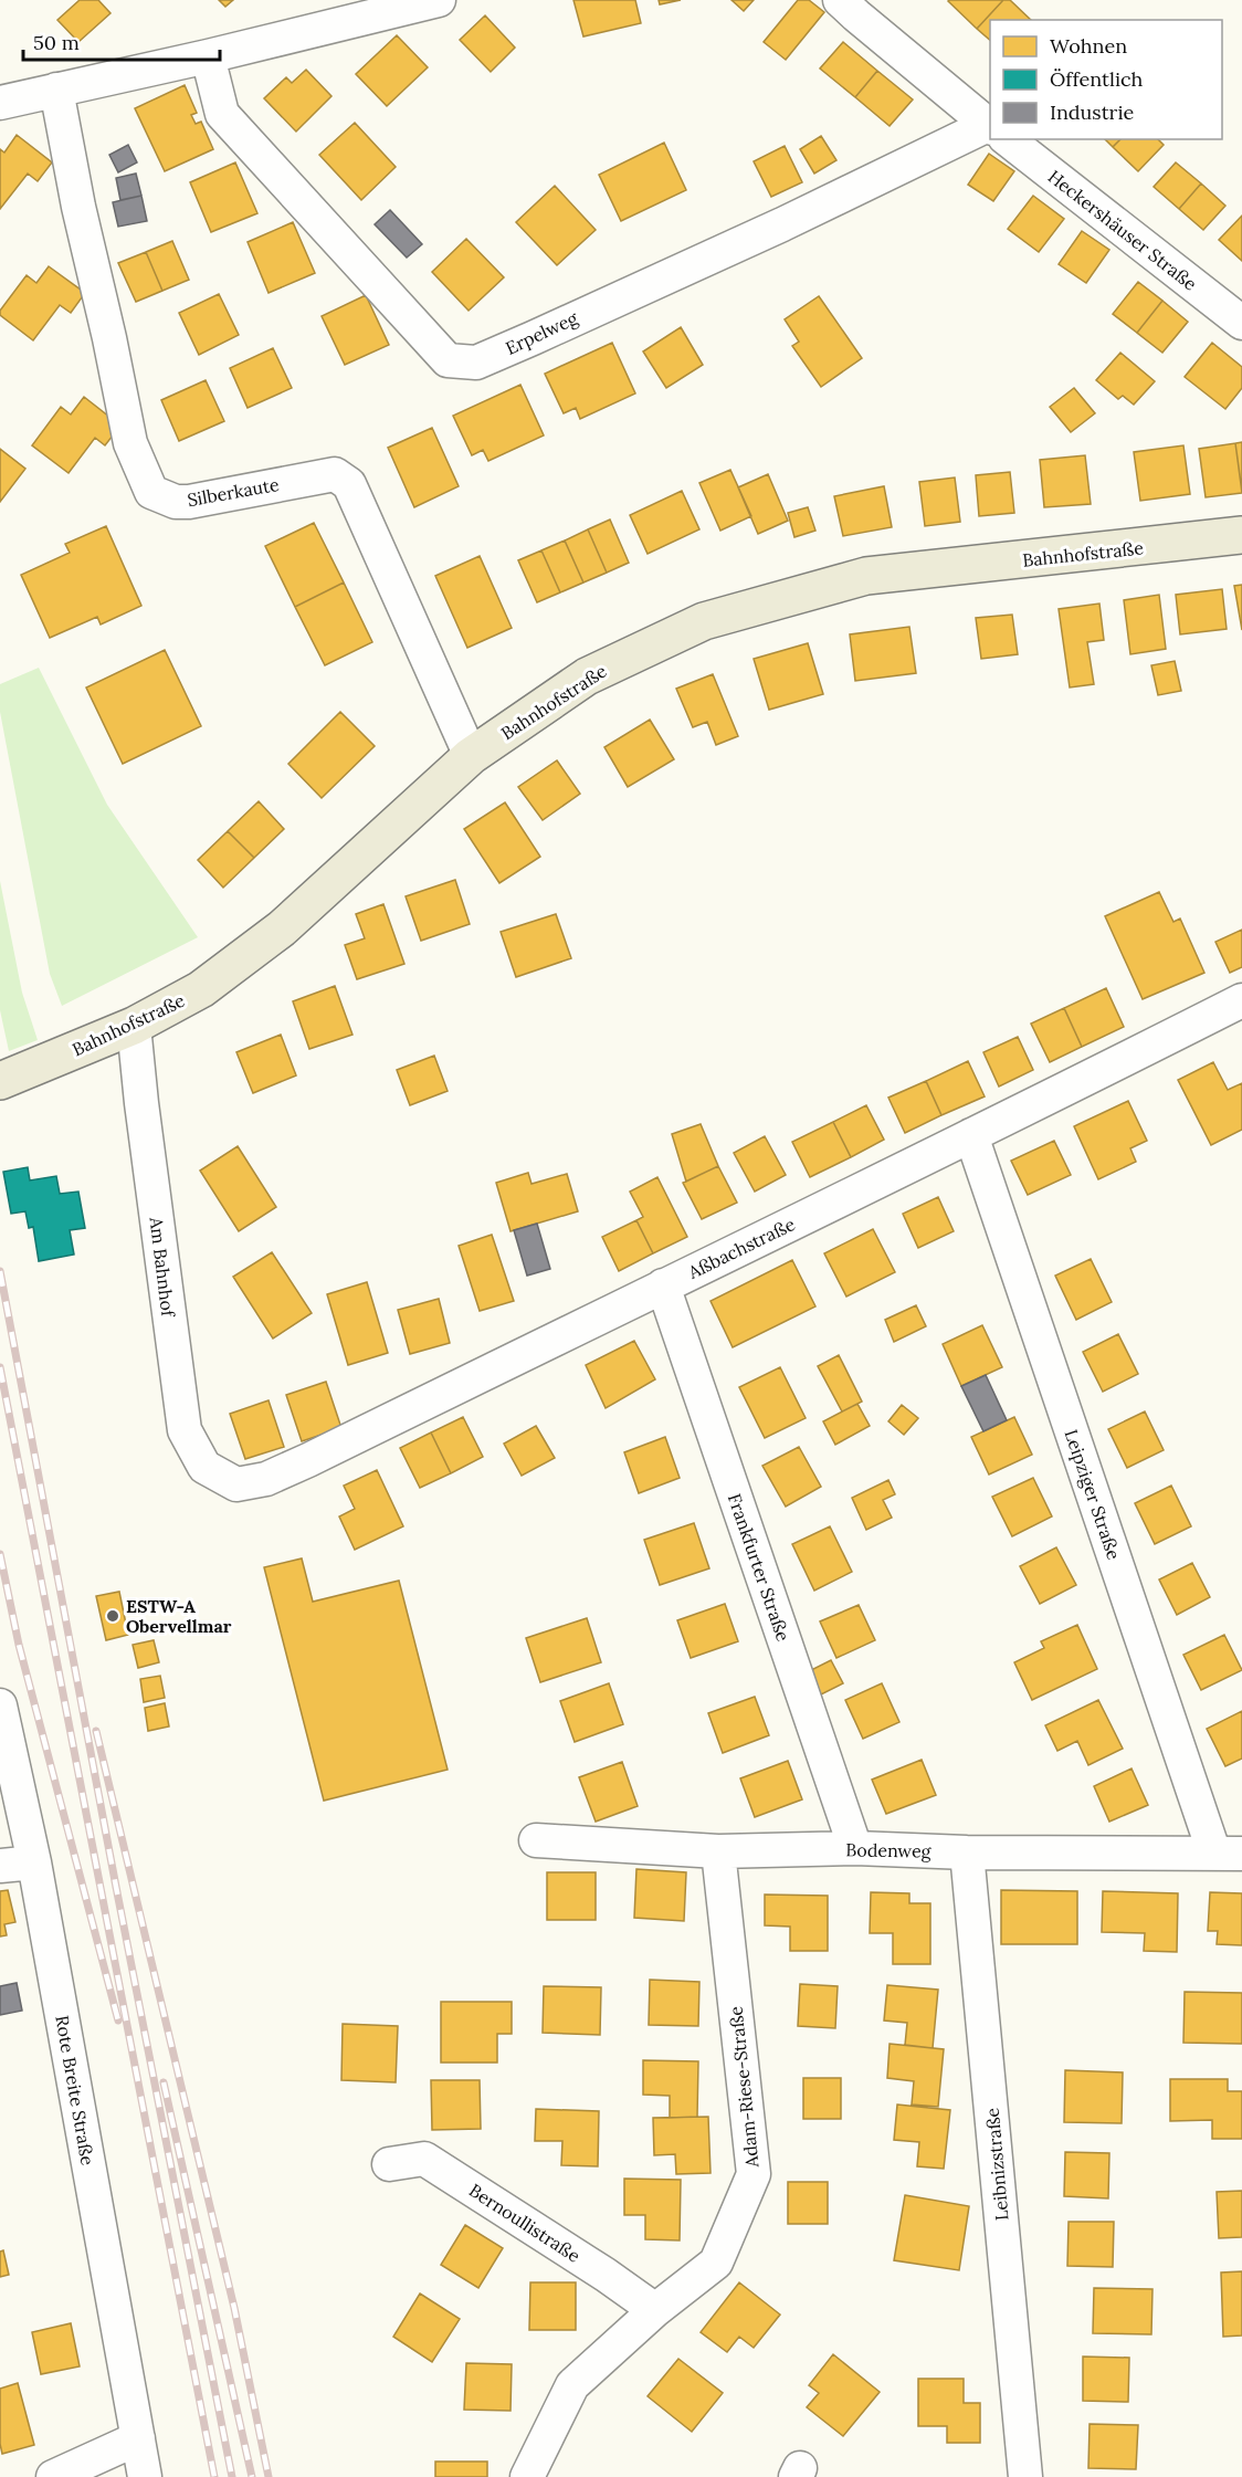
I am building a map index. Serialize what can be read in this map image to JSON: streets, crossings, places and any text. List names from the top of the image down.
{
  "streets": {
    "main road": ["Bahnhofstraße"],
    "street": [
      "Heckershäuser Straße",
      "Erpelweg",
      "Silberkaute",
      "Aßbachstraße",
      "Am Bahnhof",
      "Leipziger Straße",
      "Frankfurter Straße",
      "Bodenweg",
      "Adam-Riese-Straße",
      "Rote Breite Straße",
      "Leibnizstraße",
      "Bernoullistraße"
    ]
  },
  "crossings": [
    ["Silberkaute", "Bahnhofstraße"],
    ["Bahnhofstraße", "Am Bahnhof"],
    ["Aßbachstraße", "Am Bahnhof"],
    ["Aßbachstraße", "Leipziger Straße"],
    ["Aßbachstraße", "Frankfurter Straße"],
    ["Leipziger Straße", "Bodenweg"],
    ["Frankfurter Straße", "Bodenweg"],
    ["Bodenweg", "Adam-Riese-Straße"],
    ["Bodenweg", "Leibnizstraße"],
    ["Adam-Riese-Straße", "Bernoullistraße"]
  ],
  "places": ["ESTW-A Obervellmar"],
  "legend": ["Wohnen", "Öffentlich", "Industrie"],
  "scale_bar": "50 m"
}
